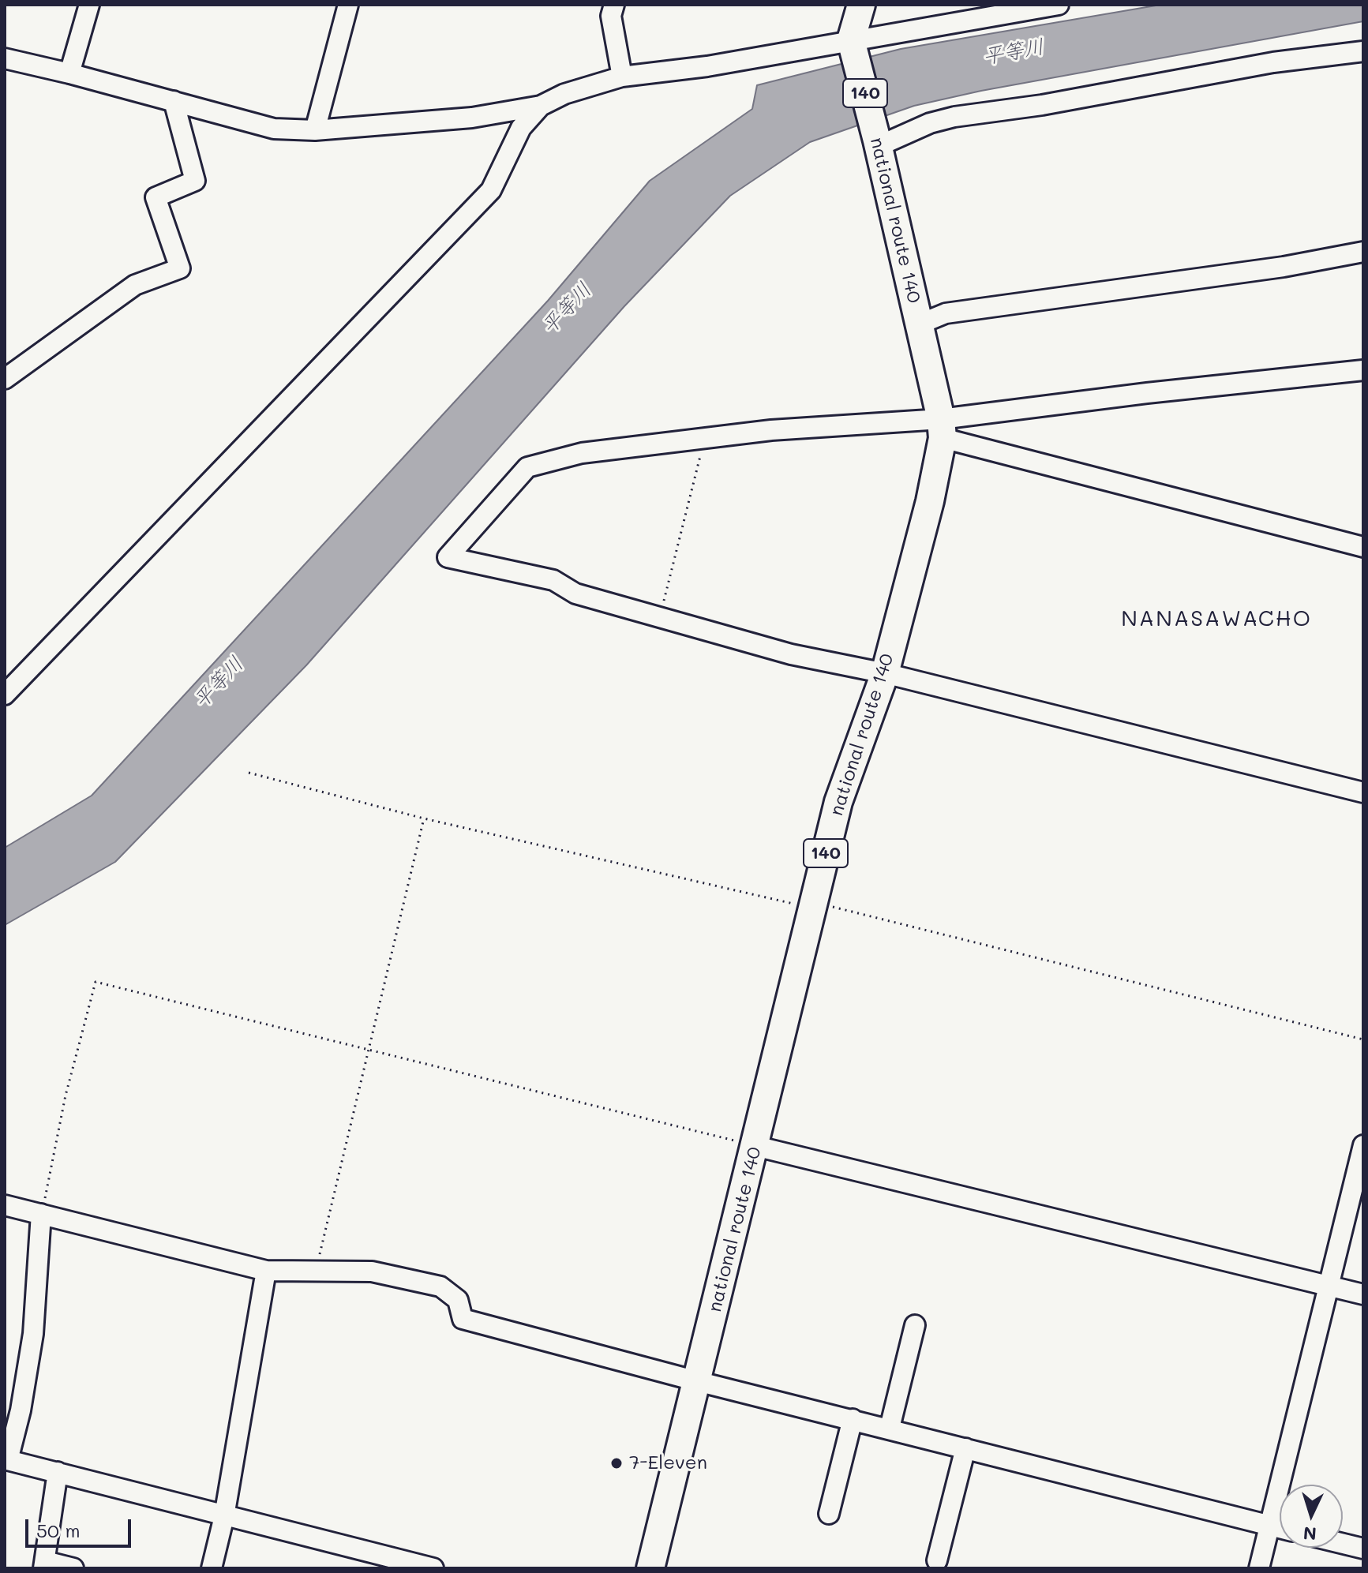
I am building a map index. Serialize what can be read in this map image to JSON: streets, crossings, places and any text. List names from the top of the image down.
{
  "streets": {
    "highway": ["140", "national route 140"]
  },
  "districts": ["NANASAWACHO"],
  "water": ["平等川"],
  "places": ["7-Eleven"],
  "scale_bar": "50 m",
  "north": "bottom"
}
